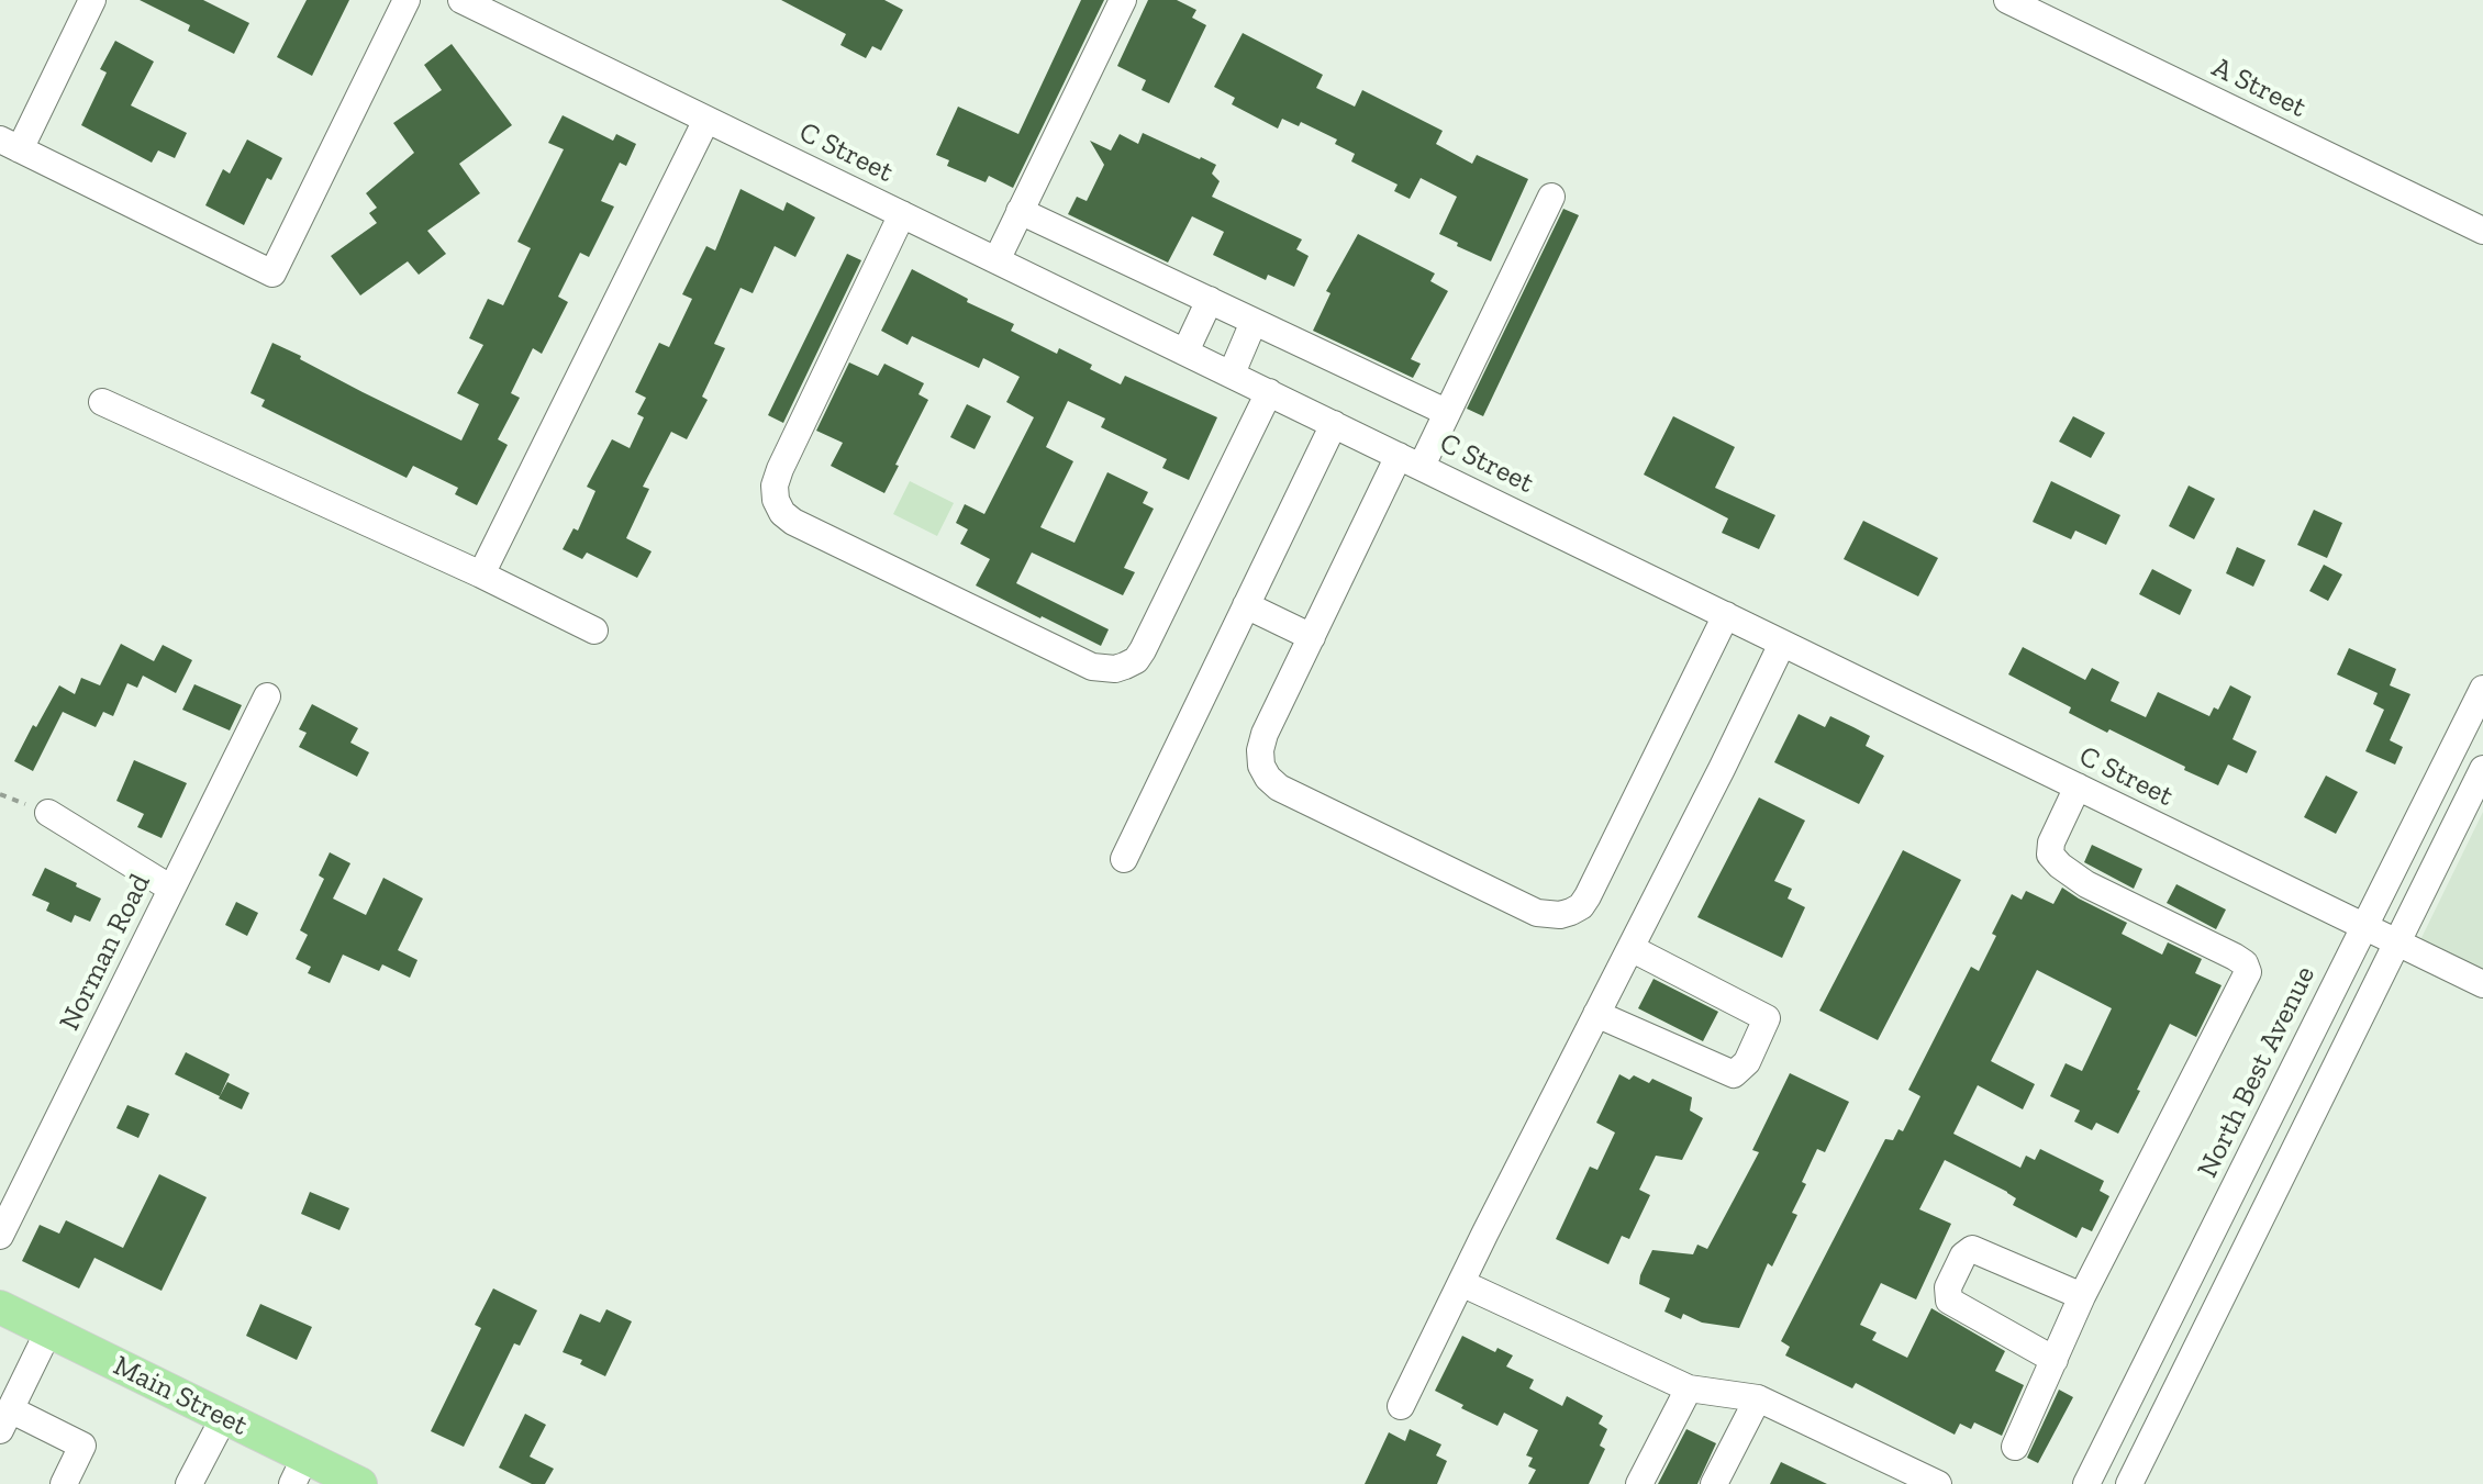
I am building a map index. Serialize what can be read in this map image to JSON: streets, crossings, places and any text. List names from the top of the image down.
{
  "streets": {
    "main road": ["Main Street"],
    "street": [
      "A Street",
      "C Street",
      "Norman Road",
      "North Best Avenue"
    ]
  },
  "crossings": [
    ["C Street", "North Best Avenue"]
  ]
}
